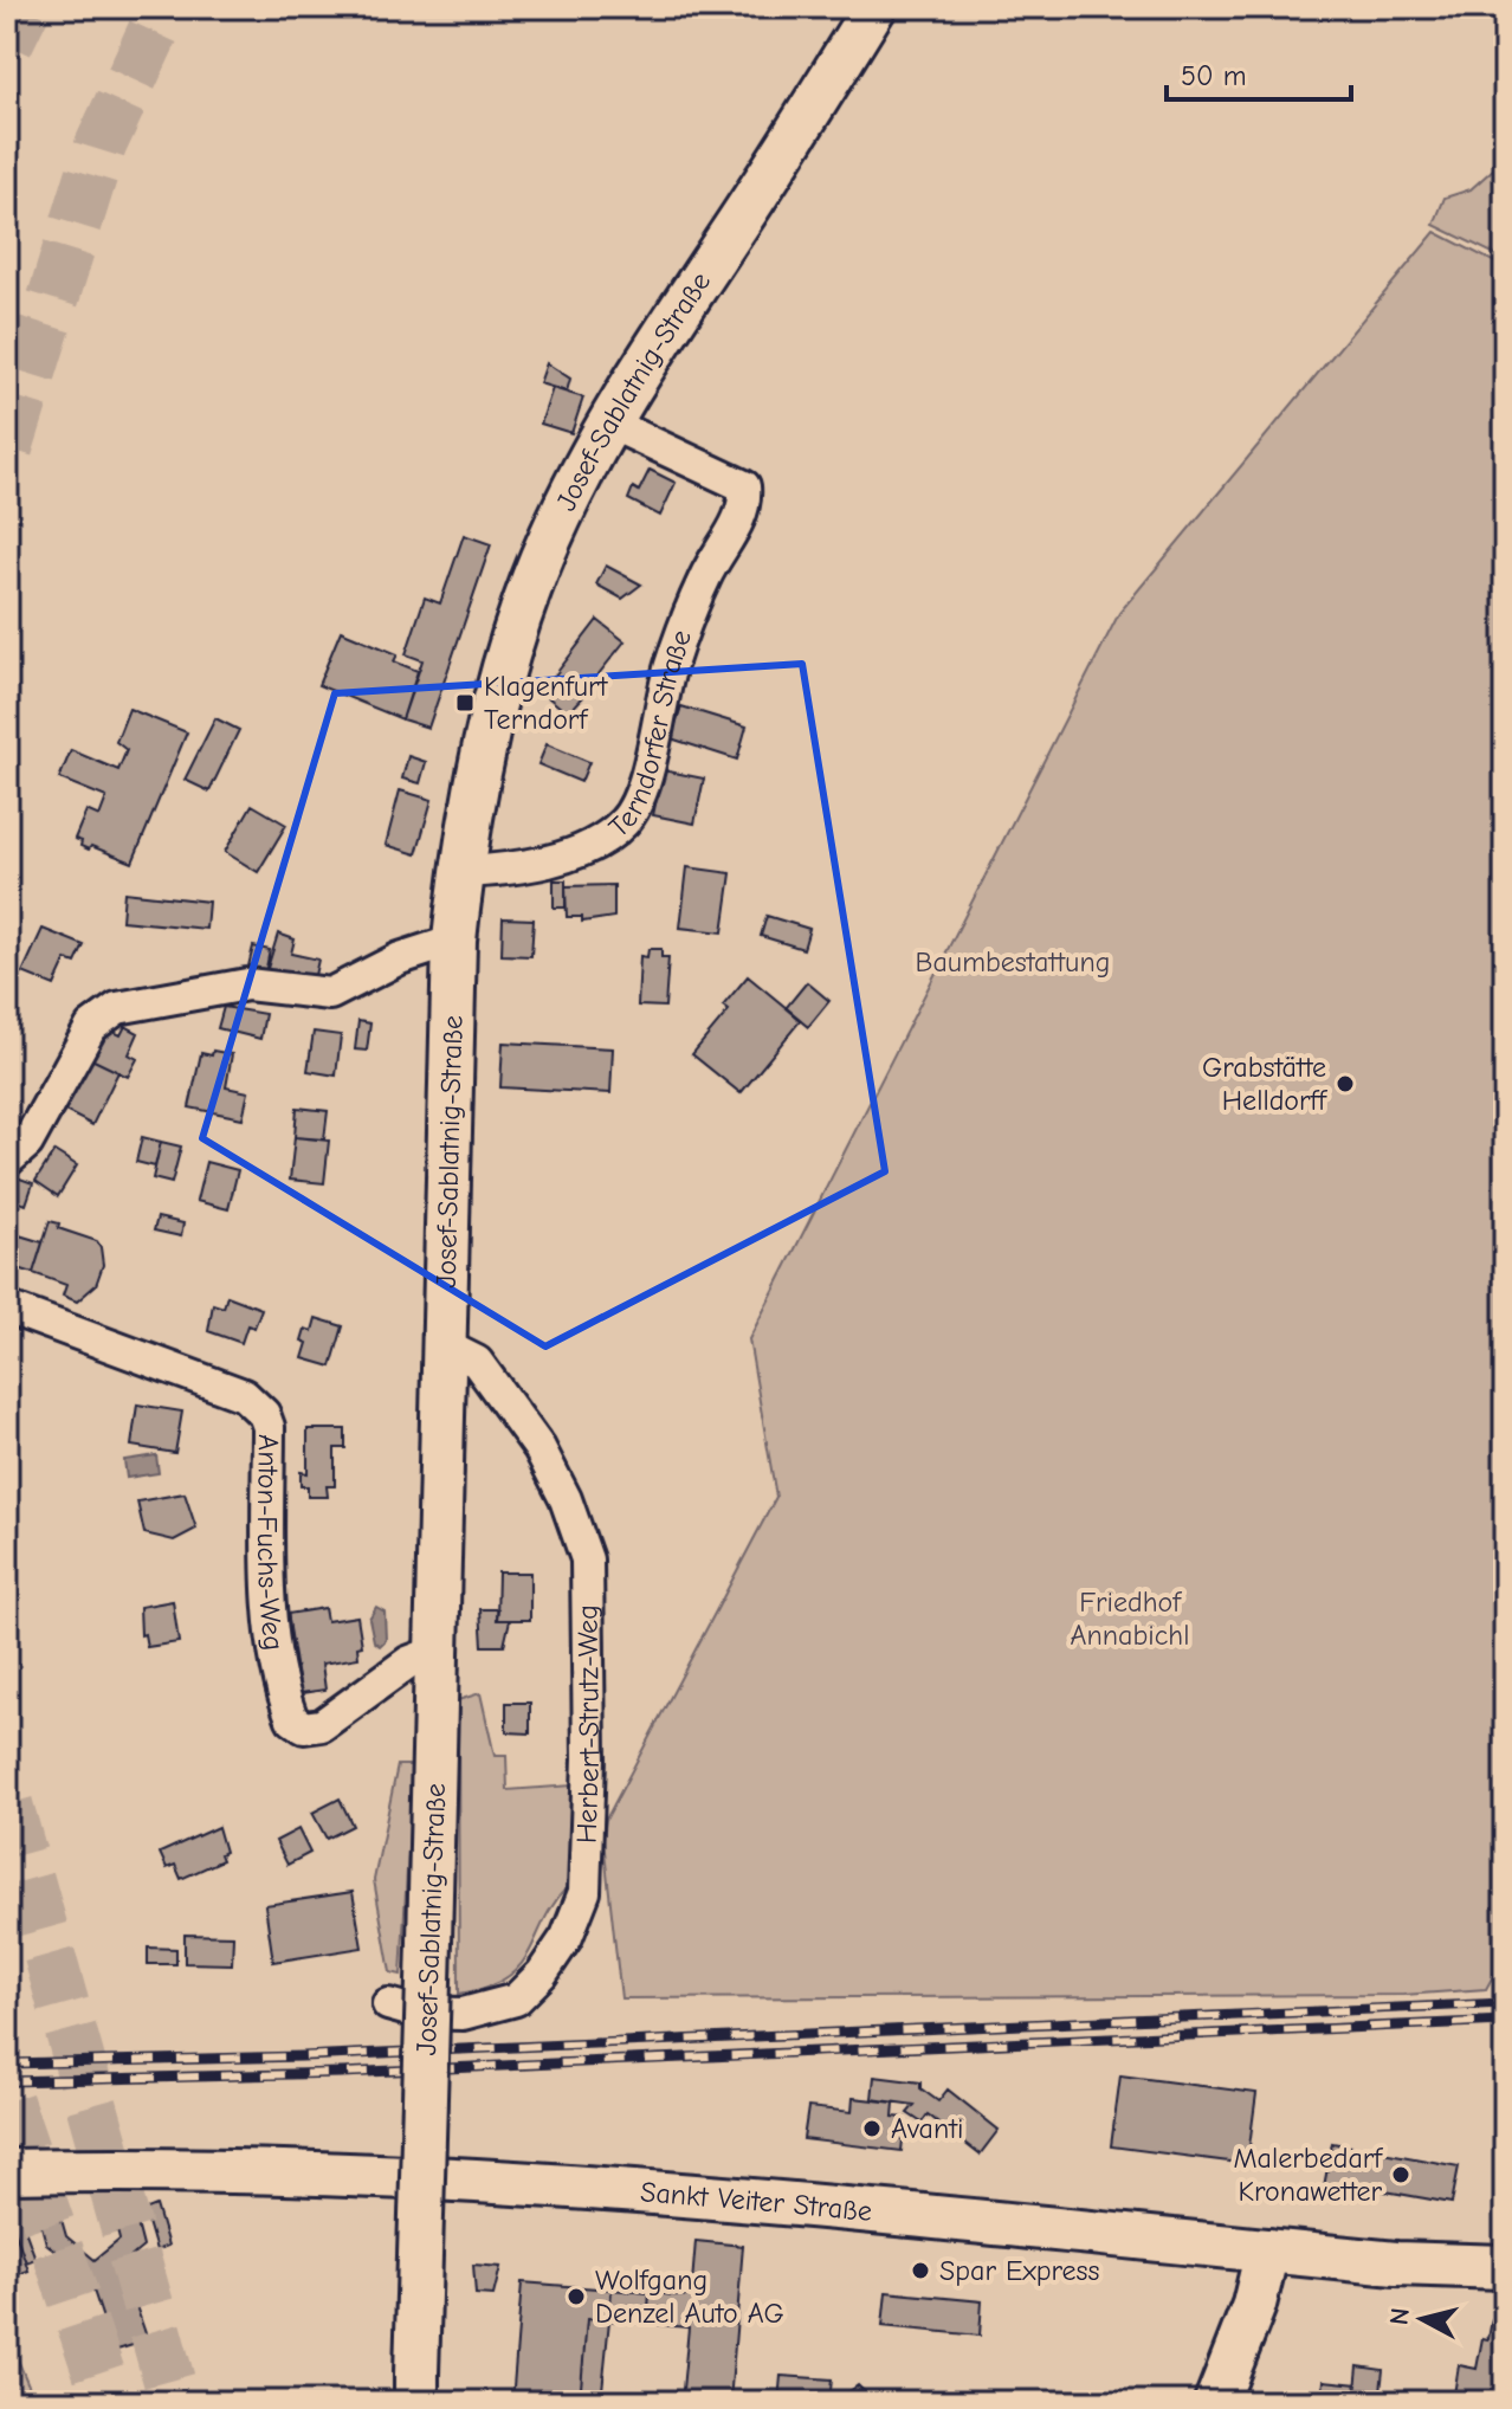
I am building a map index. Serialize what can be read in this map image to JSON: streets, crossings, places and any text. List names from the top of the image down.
{
  "streets": {
    "main road": ["Josef-Sablatnig-Straße", "Sankt Veiter Straße"],
    "street": ["Terndorfer Straße", "Anton-Fuchs-Weg", "Herbert-Strutz-Weg"]
  },
  "crossings": [
    ["Josef-Sablatnig-Straße", "Terndorfer Straße"],
    ["Josef-Sablatnig-Straße", "Anton-Fuchs-Weg"],
    ["Josef-Sablatnig-Straße", "Herbert-Strutz-Weg"]
  ],
  "parks": ["Baumbestattung", "Friedhof Annabichl"],
  "places": {
    "transit": ["Klagenfurt Terndorf"],
    "other": [
      "Grabstätte Helldorff",
      "Avanti",
      "Malerbedarf Kronawetter",
      "Spar Express",
      "Wolfgang Denzel Auto AG"
    ]
  },
  "scale_bar": "50 m",
  "north": "left"
}
